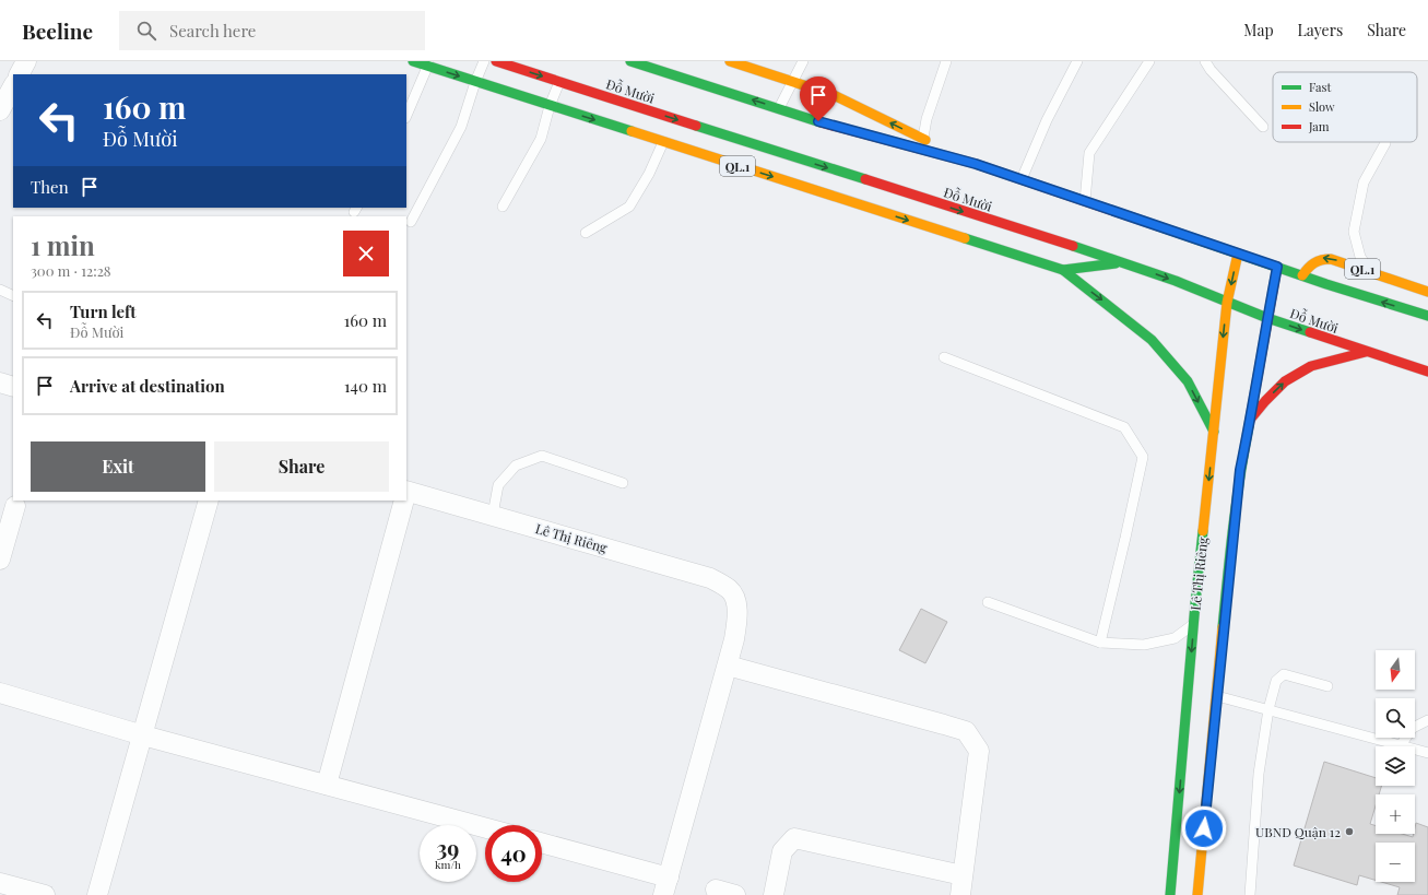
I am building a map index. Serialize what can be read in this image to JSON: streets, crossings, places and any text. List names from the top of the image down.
{
  "streets": {
    "main road": ["Đỗ Mười", "QL.1", "Lê Thị Riêng"]
  },
  "crossings": [
    ["Đỗ Mười", "QL.1"],
    ["Đỗ Mười", "Lê Thị Riêng"],
    ["QL.1", "Lê Thị Riêng"]
  ],
  "places": ["UBND Quận 12"],
  "legend": ["Fast", "Slow", "Jam"],
  "north": "bottom",
  "page": {
    "header": "Beeline",
    "search": "Search here",
    "nav": ["Map", "Layers", "Share"],
    "turn": ["160 m", "Đỗ Mười"],
    "then": "Then",
    "heading": ["1 min", "300 m · 12:28"],
    "list": [
      {
        "name": "Turn left",
        "note": "Đỗ Mười",
        "value": "160 m"
      },
      {
        "name": "Arrive at destination",
        "value": "140 m"
      }
    ],
    "buttons": ["Exit", "Share"],
    "map_buttons": ["+", "−"],
    "speed": "39 km/h",
    "limit": "40"
  }
}
